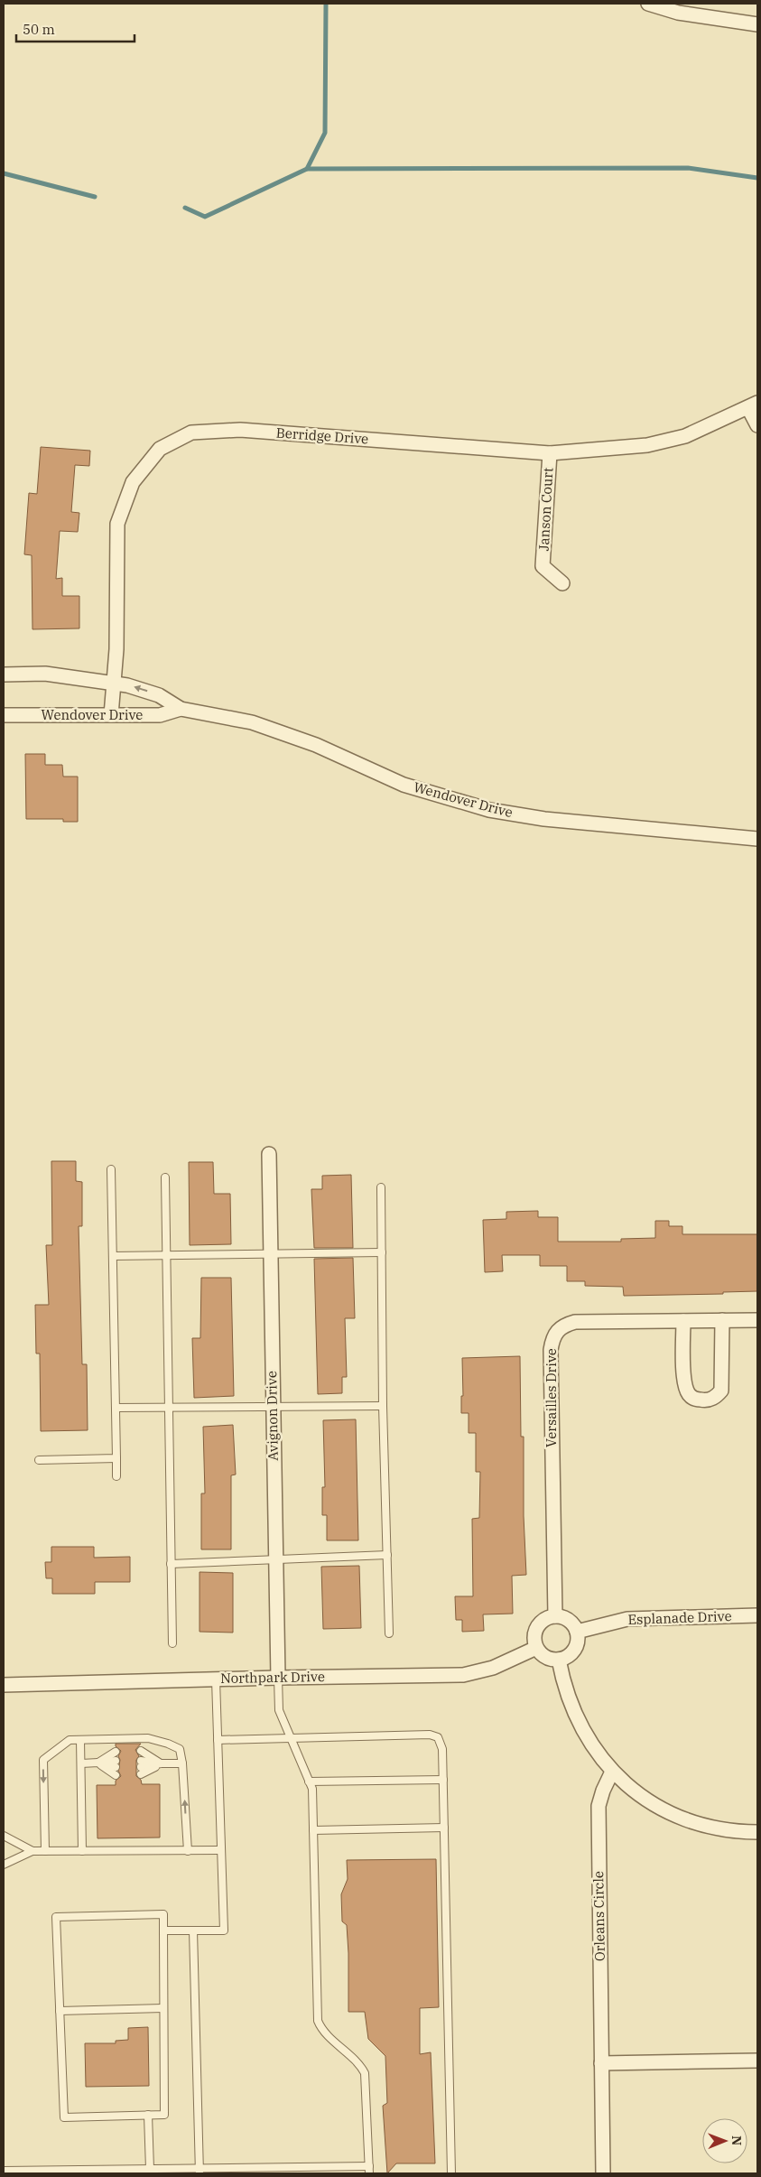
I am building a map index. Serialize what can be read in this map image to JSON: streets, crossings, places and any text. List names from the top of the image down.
{
  "streets": {
    "street": [
      "Berridge Drive",
      "Janson Court",
      "Wendover Drive",
      "Versailles Drive",
      "Avignon Drive",
      "Esplanade Drive",
      "Northpark Drive",
      "Orleans Circle"
    ]
  },
  "crossings": [
    ["Berridge Drive", "Janson Court"],
    ["Berridge Drive", "Wendover Drive"],
    ["Versailles Drive", "Esplanade Drive"],
    ["Versailles Drive", "Northpark Drive"],
    ["Avignon Drive", "Northpark Drive"],
    ["Esplanade Drive", "Northpark Drive"]
  ],
  "scale_bar": "50 m",
  "north": "right"
}
